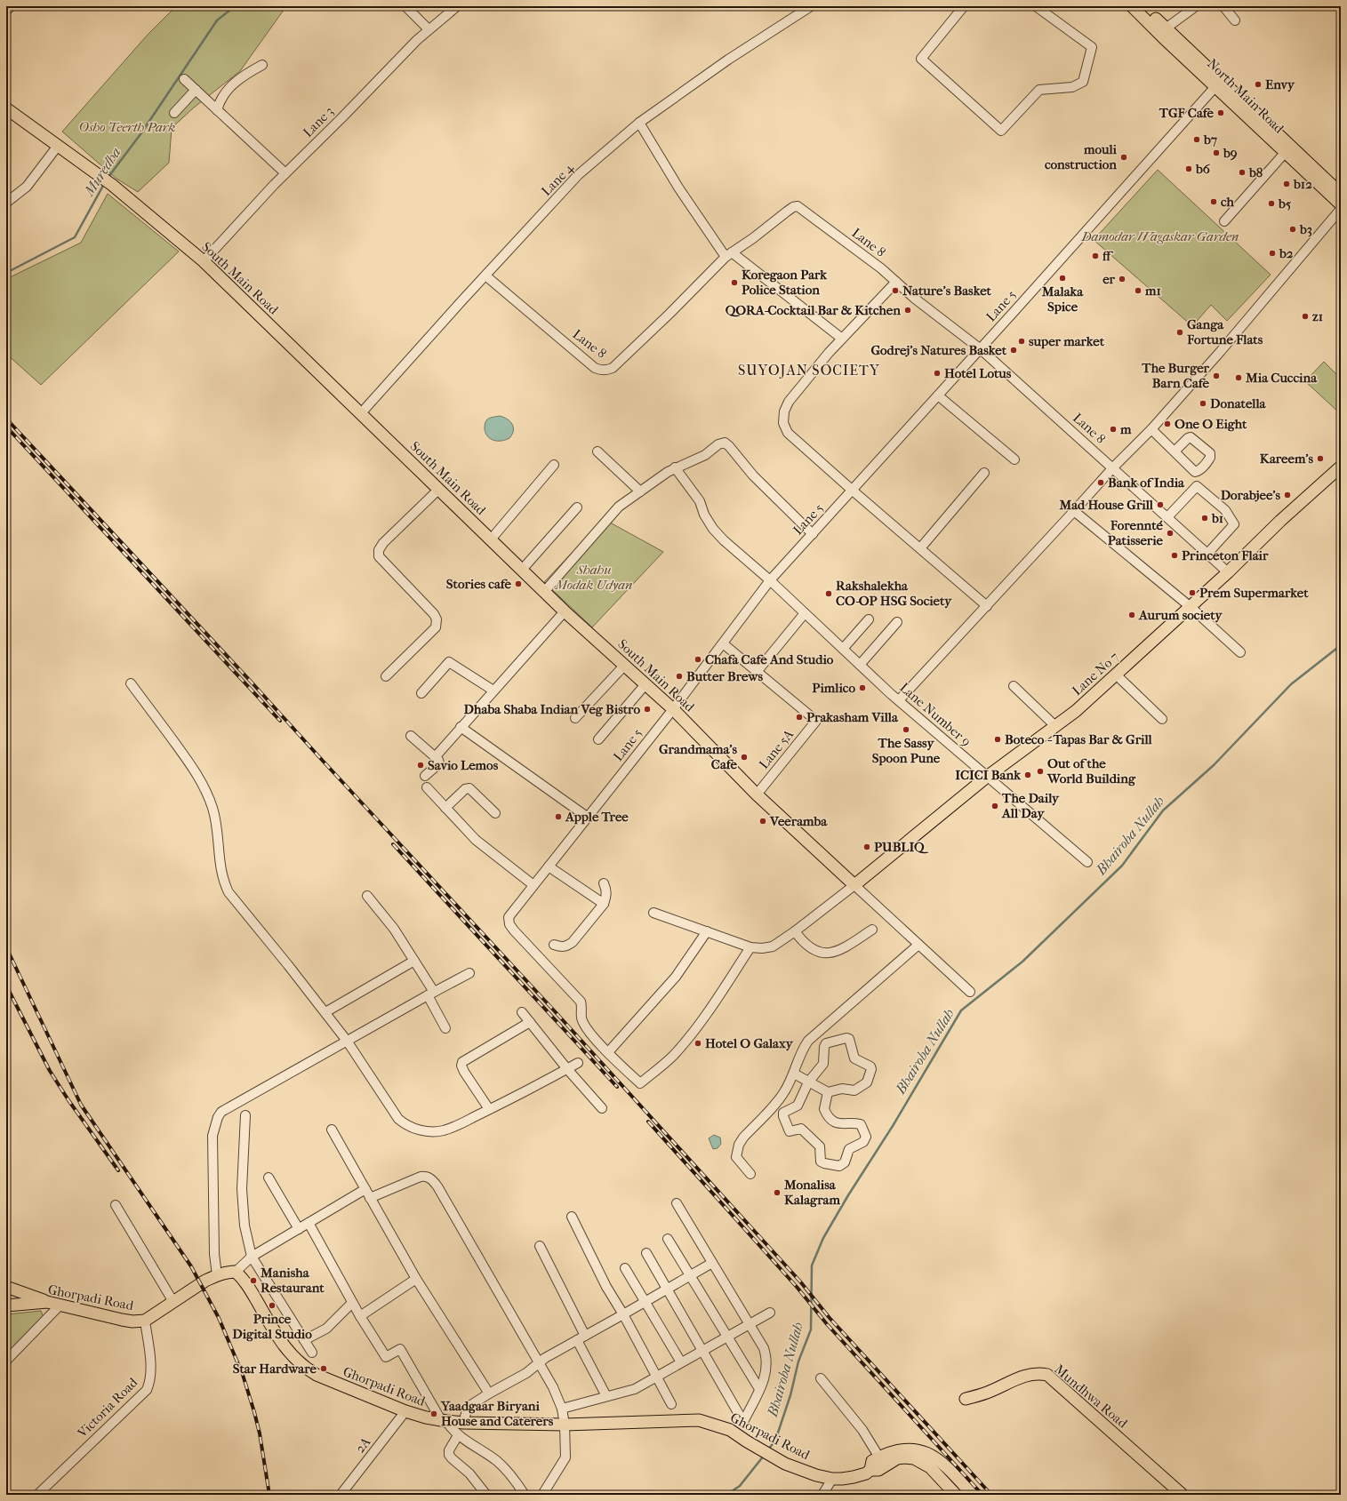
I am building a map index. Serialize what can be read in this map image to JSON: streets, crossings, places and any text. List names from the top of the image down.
{
  "streets": {
    "main road": [
      "North Main Road",
      "South Main Road",
      "Lane No 7",
      "Ghorpadi Road",
      "Mundhwa Road"
    ],
    "street": [
      "Lane 3",
      "Lane 4",
      "Lane 8",
      "Lane 5",
      "Lane Number 9",
      "Lane 5A",
      "Victoria Road",
      "2A"
    ]
  },
  "crossings": [
    ["North Main Road", "Lane 5"],
    ["Lane 3", "South Main Road"],
    ["Lane 4", "Lane 8"],
    ["Lane 4", "South Main Road"],
    ["Lane 8", "Lane 5"],
    ["Lane 8", "Lane No 7"],
    ["South Main Road", "Lane 5"],
    ["South Main Road", "Lane No 7"],
    ["South Main Road", "Lane 5A"],
    ["Lane 5", "Lane Number 9"],
    ["Lane No 7", "Lane Number 9"],
    ["Ghorpadi Road", "Victoria Road"],
    ["Ghorpadi Road", "2A"]
  ],
  "districts": ["SUYOJAN SOCIETY"],
  "water": ["Muredha", "Bhairoba Nullah"],
  "parks": ["Osho Teerth Park", "Damodar Wagaskar Garden", "Shahu Modak Udyan"],
  "places": [
    "Envy",
    "TGF Cafe",
    "b7",
    "b9",
    "mouli construction",
    "b6",
    "b8",
    "b12",
    "ch",
    "b5",
    "b3",
    "b2",
    "ff",
    "Malaka Spice",
    "er",
    "Koregaon Park Police Station",
    "Nature's Basket",
    "m1",
    "QORA-Cocktail Bar & Kitchen",
    "z1",
    "Ganga Fortune Flats",
    "super market",
    "Godrej's Natures Basket",
    "Hotel Lotus",
    "The Burger Barn Cafe",
    "Mia Cuccina",
    "Donatella",
    "One O Eight",
    "m",
    "Kareem's",
    "Bank of India",
    "Dorabjee's",
    "Mad House Grill",
    "b1",
    "Forennté Patisserie",
    "Princeton Flair",
    "Stories cafe",
    "Prem Supermarket",
    "Rakshalekha CO-OP HSG Society",
    "Aurum society",
    "Chafa Cafe And Studio",
    "Butter Brews",
    "Pimlico",
    "Dhaba Shaba Indian Veg Bistro",
    "Prakasham Villa",
    "The Sassy Spoon Pune",
    "Boteco - Tapas Bar & Grill",
    "Grandmama's Cafe",
    "Savio Lemos",
    "Out of the World Building",
    "ICICI Bank",
    "The Daily All Day",
    "Apple Tree",
    "Veeramba",
    "PUBLIQ",
    "Hotel O Galaxy",
    "Monalisa Kalagram",
    "Manisha Restaurant",
    "Prince Digital Studio",
    "Star Hardware",
    "Yaadgaar Biryani House and Caterers"
  ]
}
